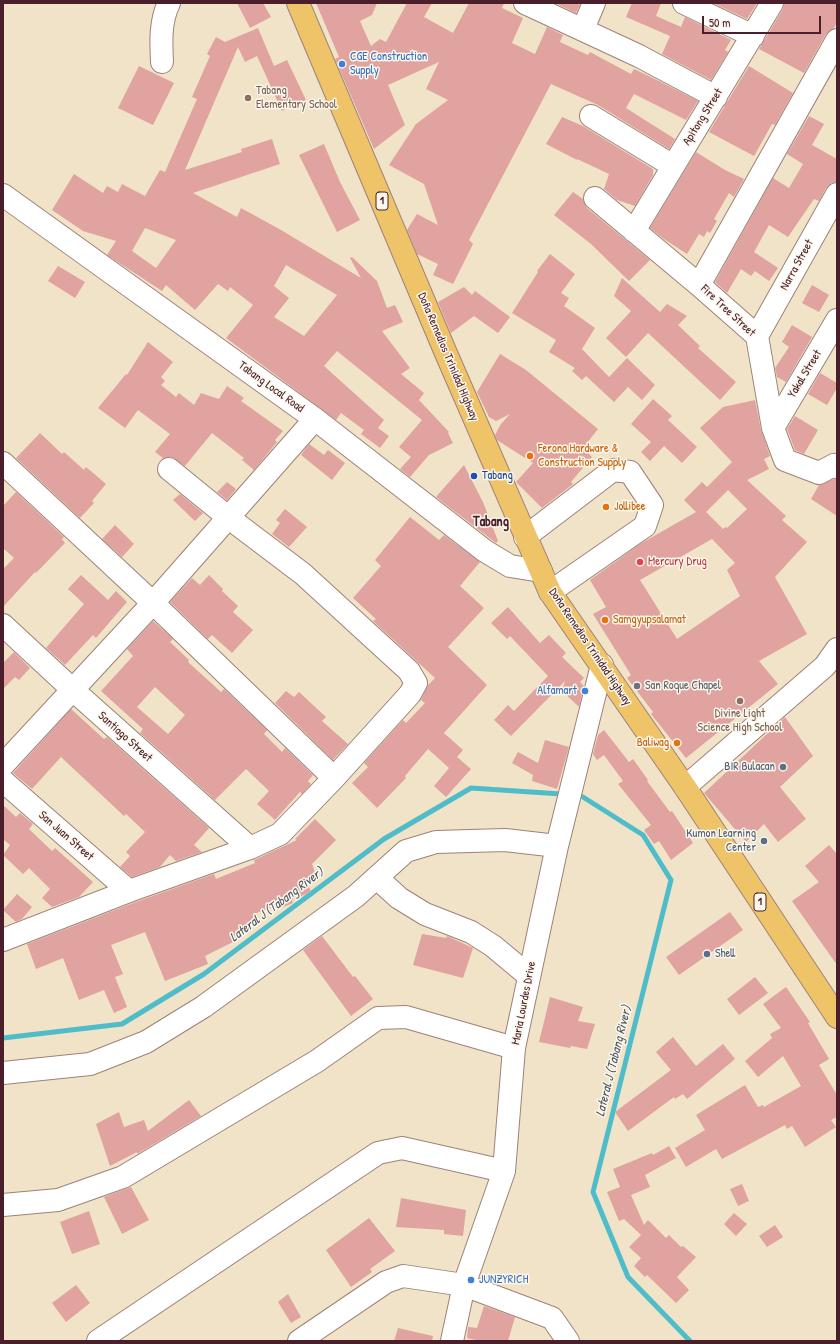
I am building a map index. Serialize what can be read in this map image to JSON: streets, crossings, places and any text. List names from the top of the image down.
{
  "streets": {
    "highway": ["1", "Doña Remedios Trinidad Highway"],
    "street": [
      "Apitong Street",
      "Narra Street",
      "Fire Tree Street",
      "Yakal Street",
      "Tabang Local Road",
      "Santiago Street",
      "San Juan Street",
      "Maria Lourdes Drive"
    ]
  },
  "crossings": [
    ["Apitong Street", "Fire Tree Street"],
    ["Narra Street", "Fire Tree Street"],
    ["Fire Tree Street", "Yakal Street"],
    ["Doña Remedios Trinidad Highway", "Tabang Local Road"],
    ["Doña Remedios Trinidad Highway", "Maria Lourdes Drive"]
  ],
  "districts": ["Tabang"],
  "water": ["Lateral J (Tabang River)"],
  "places": [
    "CGE Construction Supply",
    "Tabang Elementary School",
    "Ferona Hardware & Construction Supply",
    "Tabang",
    "Jollibee",
    "Mercury Drug",
    "Samgyupsalamat",
    "San Roque Chapel",
    "Alfamart",
    "Divine Light Science High School",
    "Baliwag",
    "BIR Bulacan",
    "Kumon Learning Center",
    "Shell",
    "JUNZYRICH"
  ],
  "scale_bar": "50 m"
}
